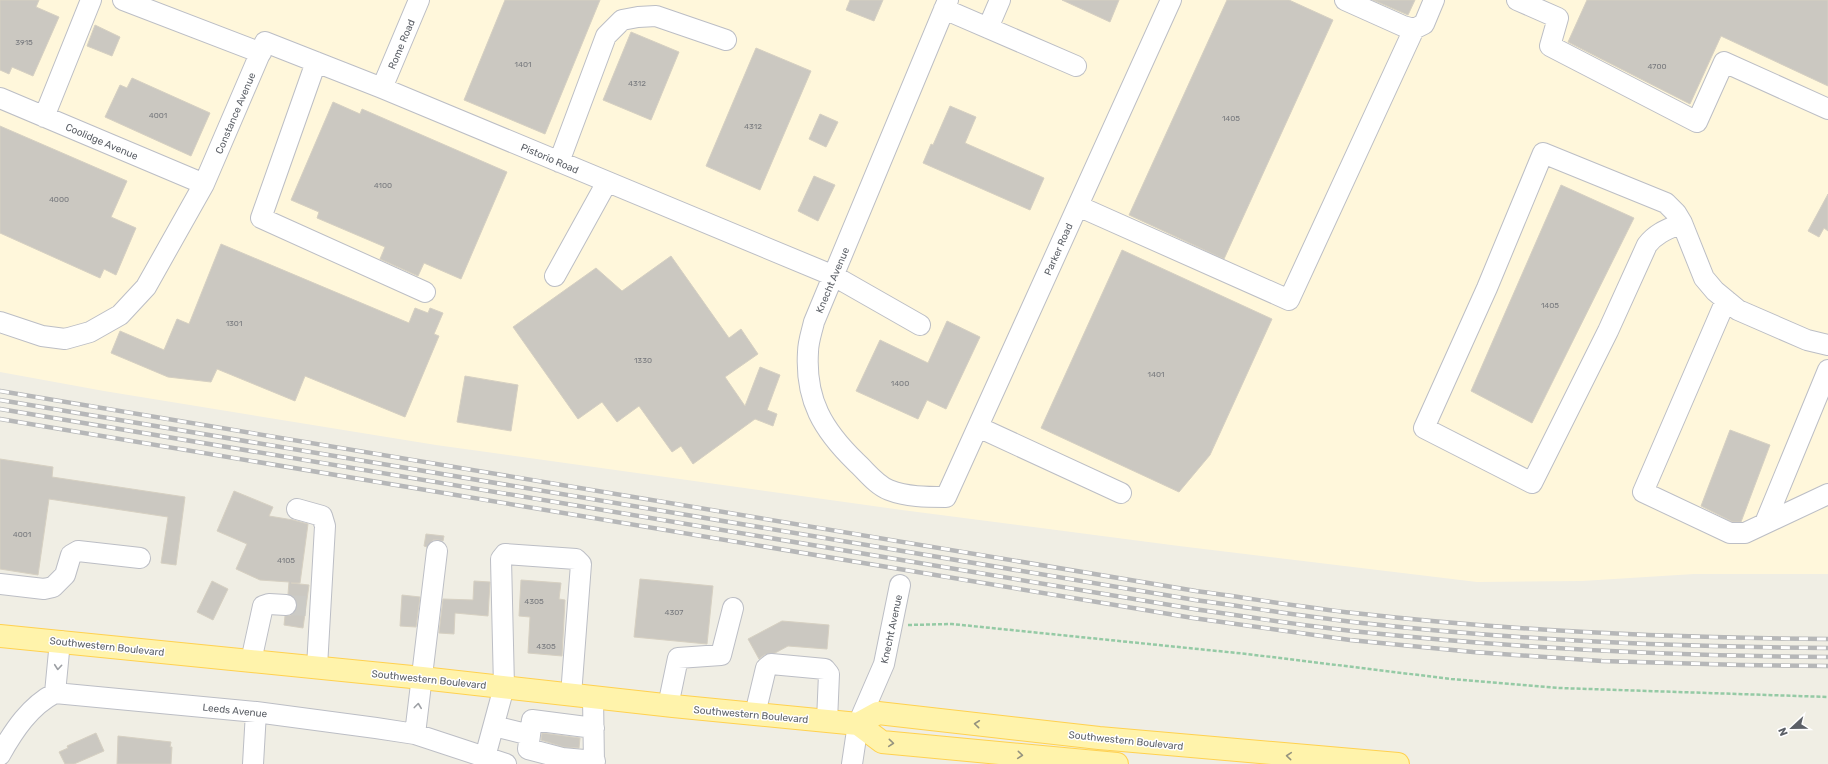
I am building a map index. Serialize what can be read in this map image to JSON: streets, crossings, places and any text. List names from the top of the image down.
{
  "streets": {
    "main road": ["Southwestern Boulevard"],
    "street": [
      "Rome Road",
      "Constance Avenue",
      "Coolidge Avenue",
      "Pistorio Road",
      "Parker Road",
      "Knecht Avenue",
      "Leeds Avenue"
    ]
  },
  "crossings": [
    ["Rome Road", "Pistorio Road"],
    ["Constance Avenue", "Coolidge Avenue"],
    ["Constance Avenue", "Pistorio Road"],
    ["Pistorio Road", "Knecht Avenue"],
    ["Parker Road", "Knecht Avenue"],
    ["Knecht Avenue", "Southwestern Boulevard"]
  ],
  "house_numbers": [
    "3915",
    "1401",
    "4700",
    "4312",
    "4001",
    "1405",
    "4312",
    "4100",
    "4000",
    "1405",
    "1301",
    "1330",
    "1401",
    "1400",
    "4001",
    "4105",
    "4305",
    "4307",
    "4305"
  ],
  "north": "left"
}
